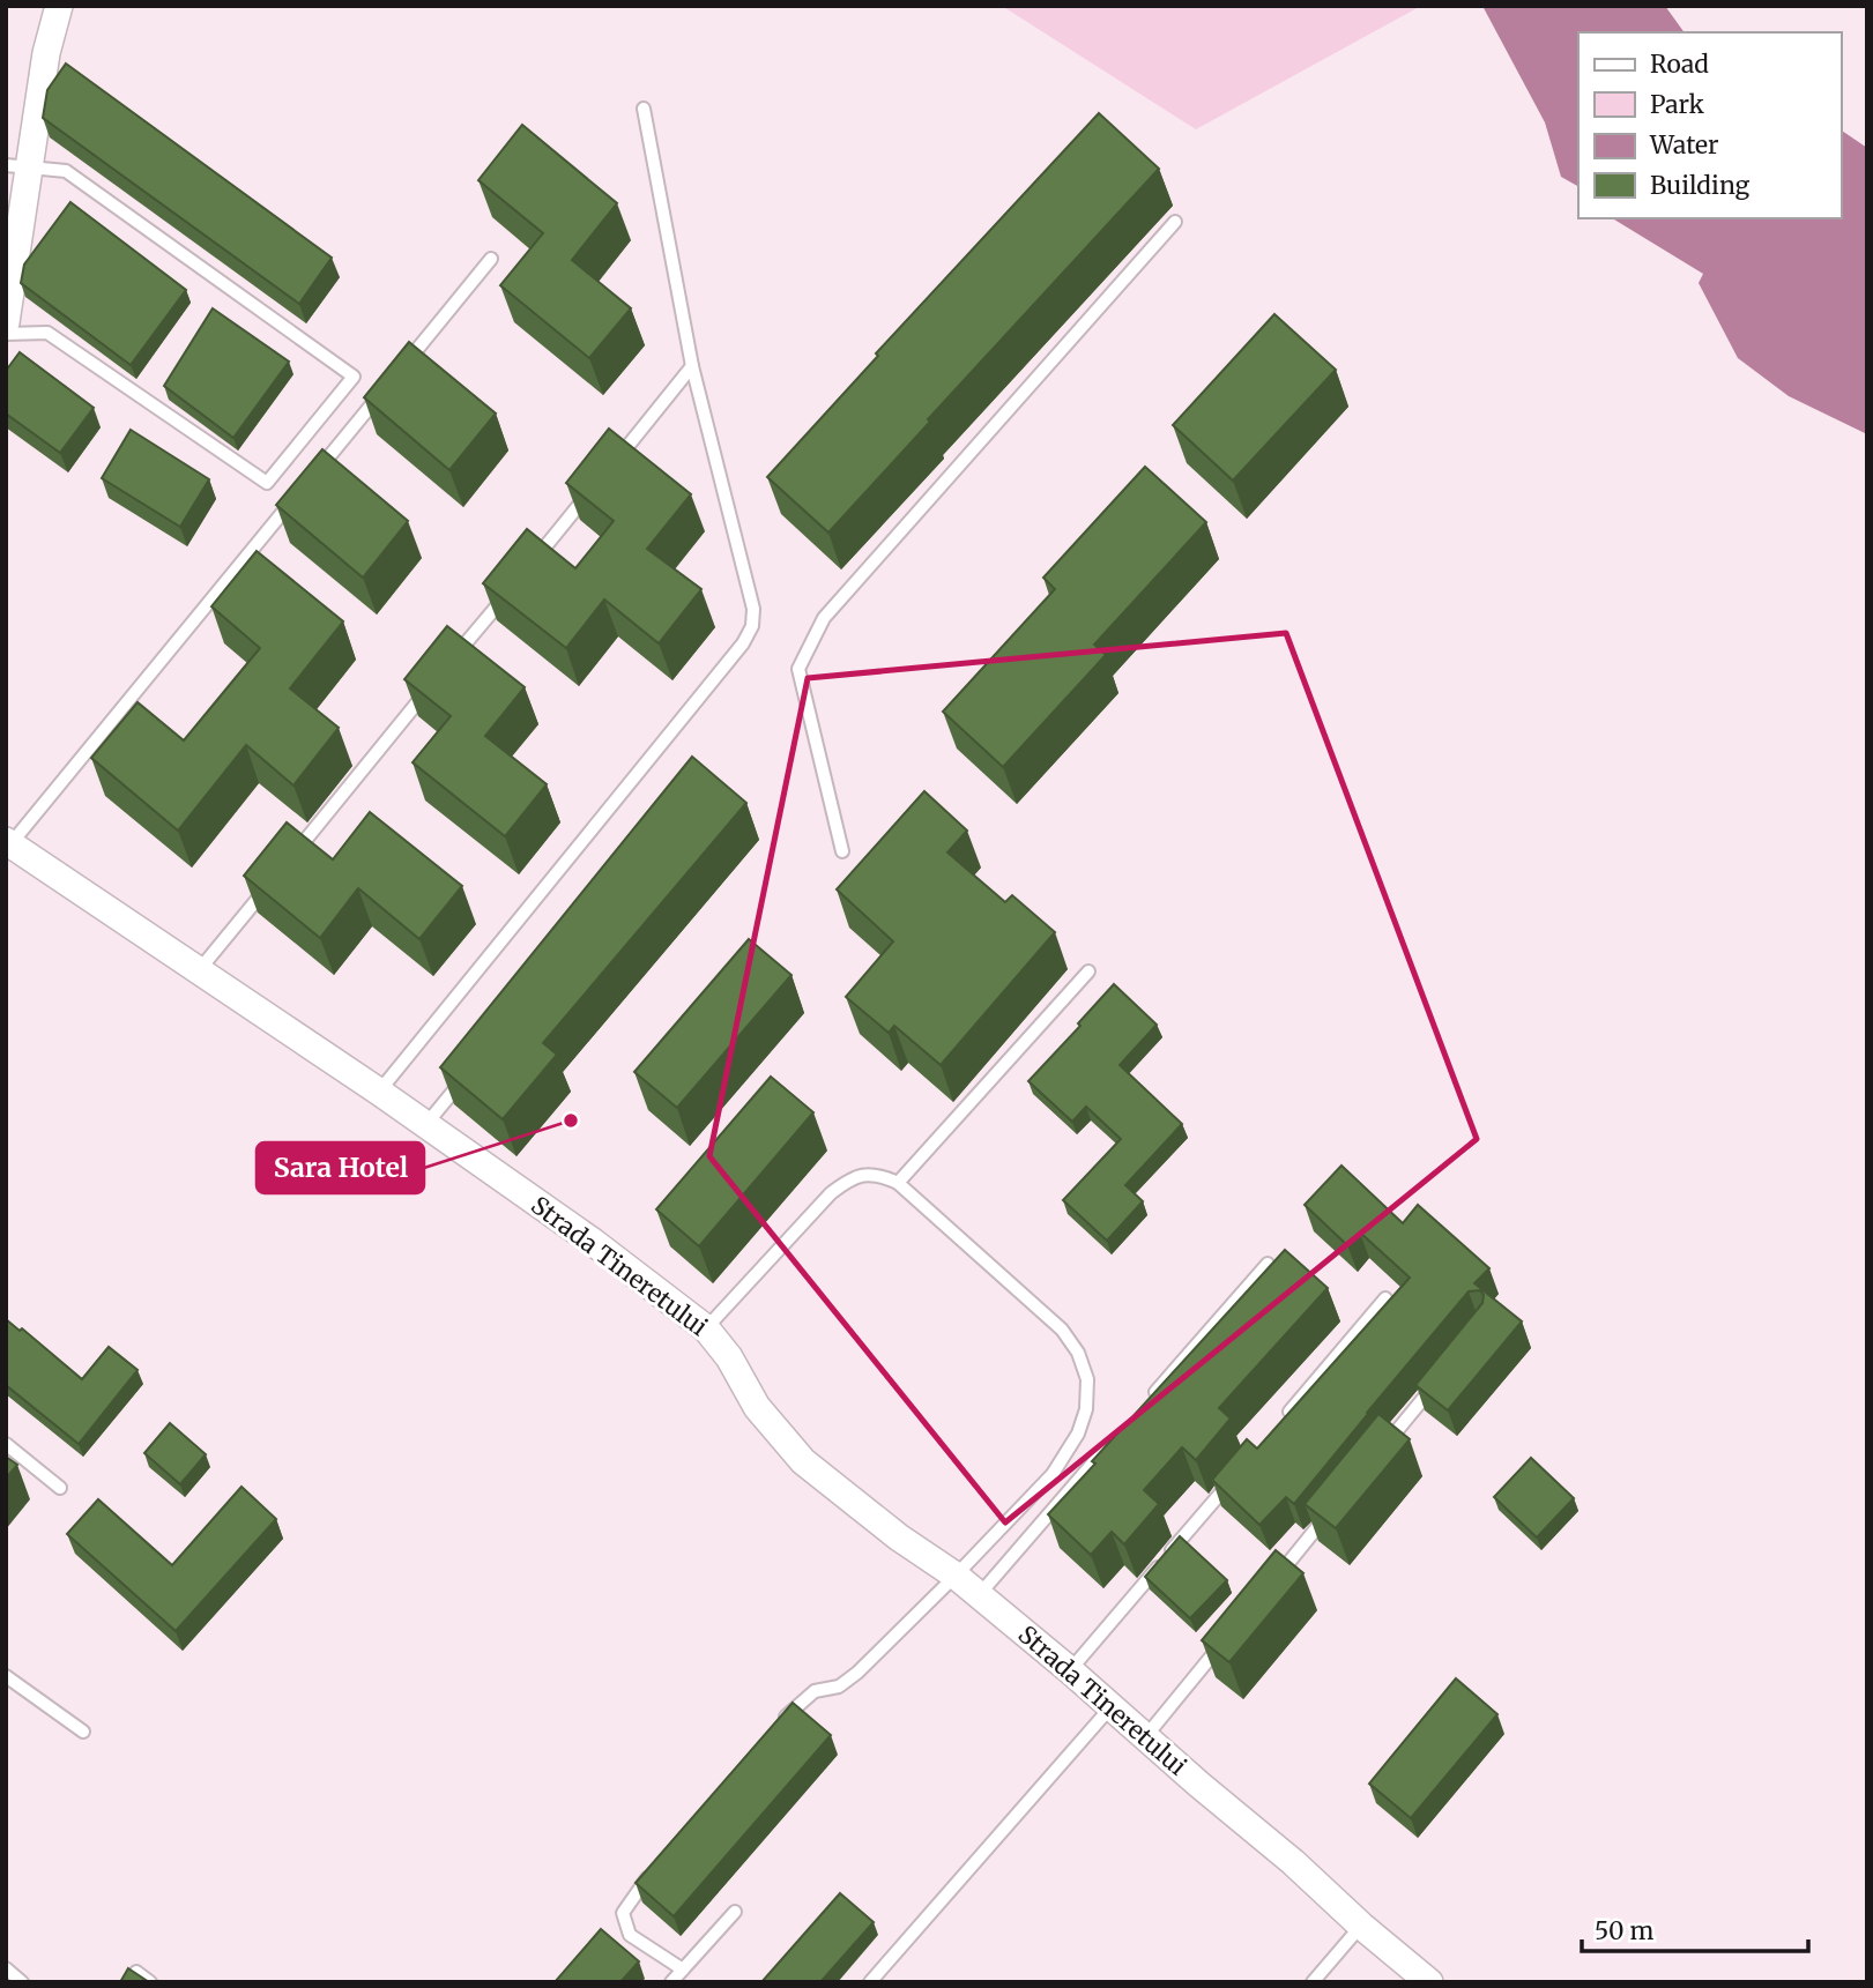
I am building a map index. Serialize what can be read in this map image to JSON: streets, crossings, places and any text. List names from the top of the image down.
{
  "streets": {
    "street": ["Strada Tineretului"]
  },
  "places": ["Sara Hotel"],
  "legend": [
    "Road",
    "Park",
    "Water",
    "Building"
  ],
  "scale_bar": "50 m"
}
